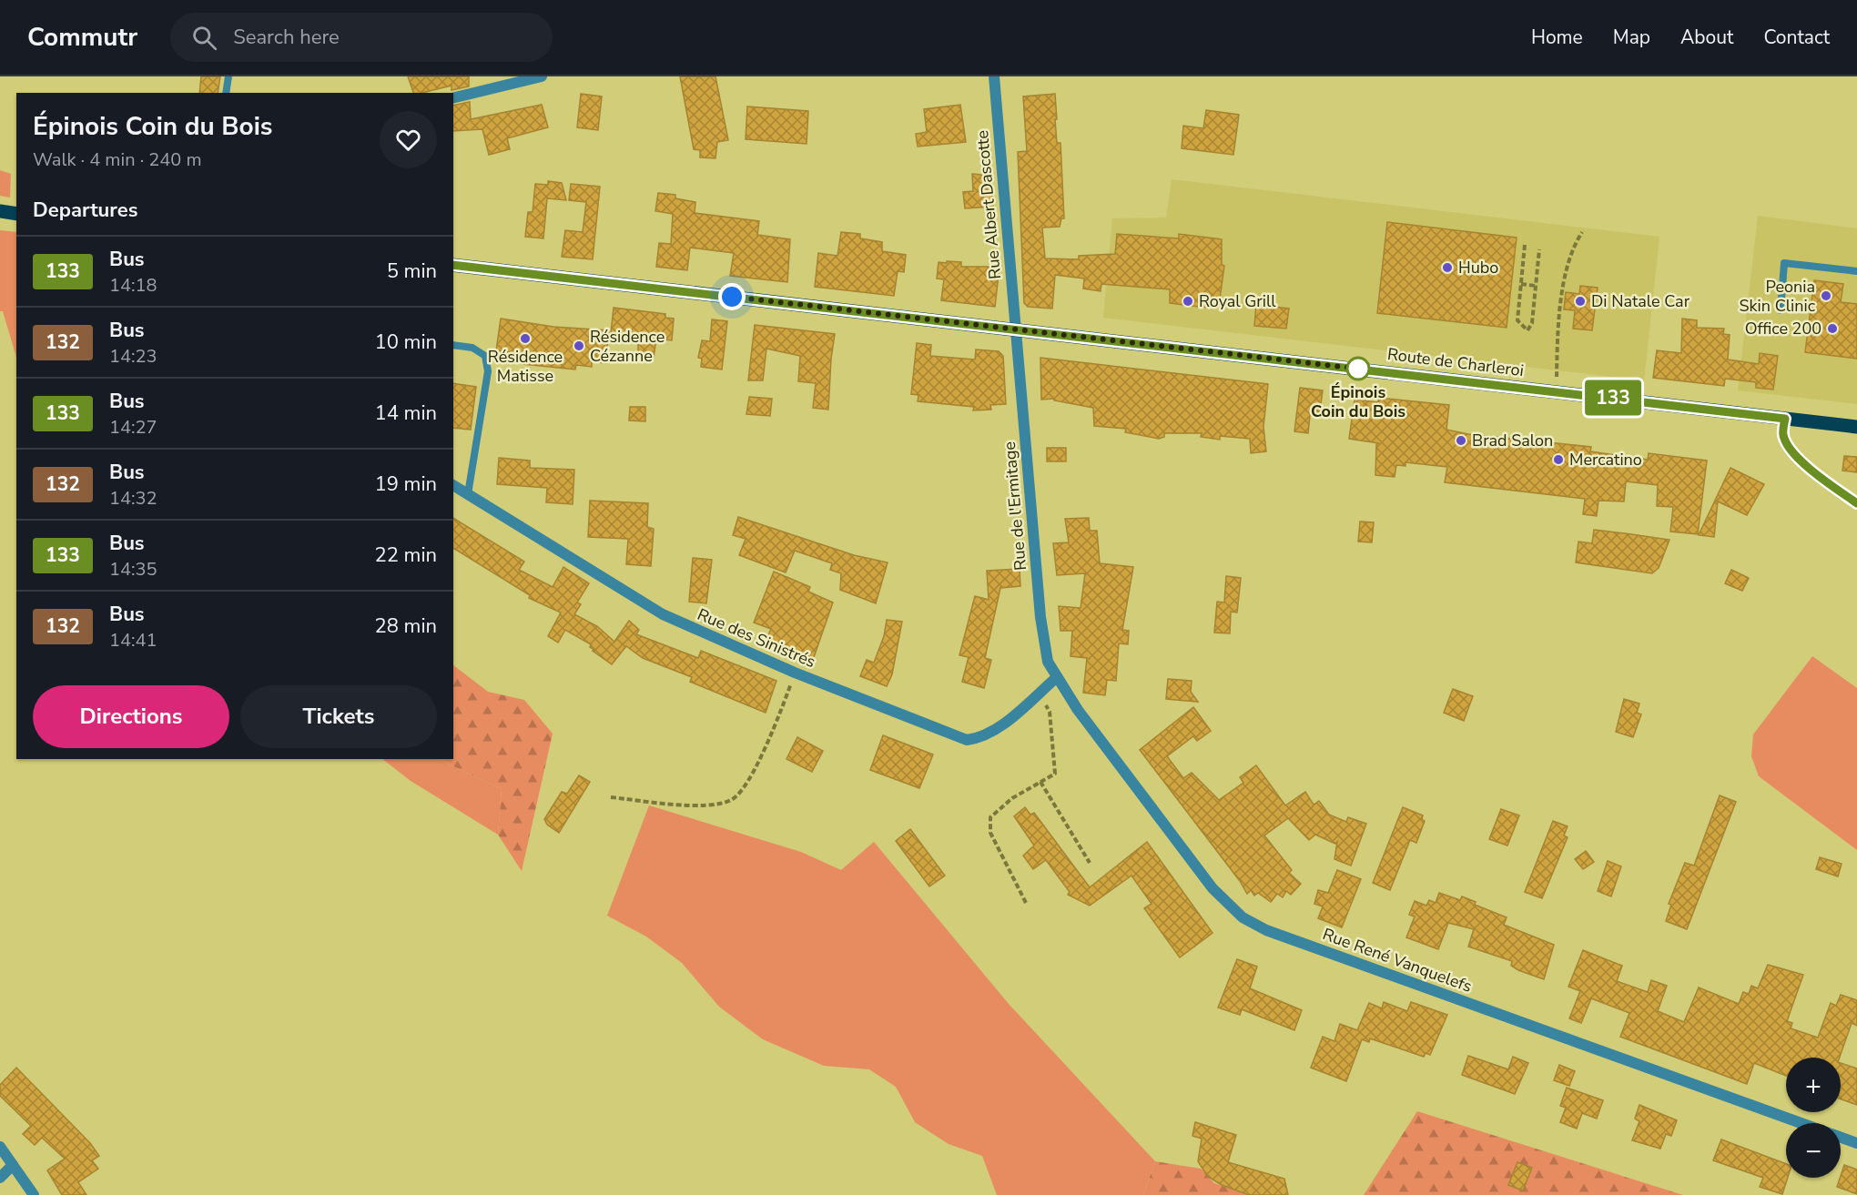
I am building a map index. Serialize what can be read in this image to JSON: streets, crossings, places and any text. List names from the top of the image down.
{
  "streets": {
    "main road": ["Route de Charleroi"],
    "street": [
      "Rue Albert Dascotte",
      "Rue de l'Ermitage",
      "Rue des Sinistrés",
      "Rue René Vanquelefs"
    ]
  },
  "crossings": [
    ["Rue Albert Dascotte", "Route de Charleroi"],
    ["Rue Albert Dascotte", "Rue de l'Ermitage"],
    ["Route de Charleroi", "Rue de l'Ermitage"],
    ["Rue de l'Ermitage", "Rue des Sinistrés"],
    ["Rue de l'Ermitage", "Rue René Vanquelefs"],
    ["Rue des Sinistrés", "Rue René Vanquelefs"]
  ],
  "places": [
    "Hubo",
    "Peonia Skin Clinic",
    "Royal Grill",
    "Di Natale Car",
    "Office 200",
    "Résidence Matisse",
    "Résidence Cézanne",
    "Épinois Coin du Bois",
    "Brad Salon",
    "Mercatino"
  ],
  "lines": ["bus line 133"],
  "page": {
    "header": "Commutr",
    "search": "Search here",
    "nav": [
      "Home",
      "Map",
      "About",
      "Contact"
    ],
    "on_map": "133",
    "heading": [
      ["Épinois Coin du Bois", "Walk · 4 min · 240 m"],
      "Departures"
    ],
    "list": [
      {
        "mark": "133",
        "name": "Bus",
        "note": "14:18",
        "value": "5 min"
      },
      {
        "mark": "132",
        "name": "Bus",
        "note": "14:23",
        "value": "10 min"
      },
      {
        "mark": "133",
        "name": "Bus",
        "note": "14:27",
        "value": "14 min"
      },
      {
        "mark": "132",
        "name": "Bus",
        "note": "14:32",
        "value": "19 min"
      },
      {
        "mark": "133",
        "name": "Bus",
        "note": "14:35",
        "value": "22 min"
      },
      {
        "mark": "132",
        "name": "Bus",
        "note": "14:41",
        "value": "28 min"
      }
    ],
    "buttons": ["Directions", "Tickets"],
    "map_buttons": ["+", "−"]
  }
}
